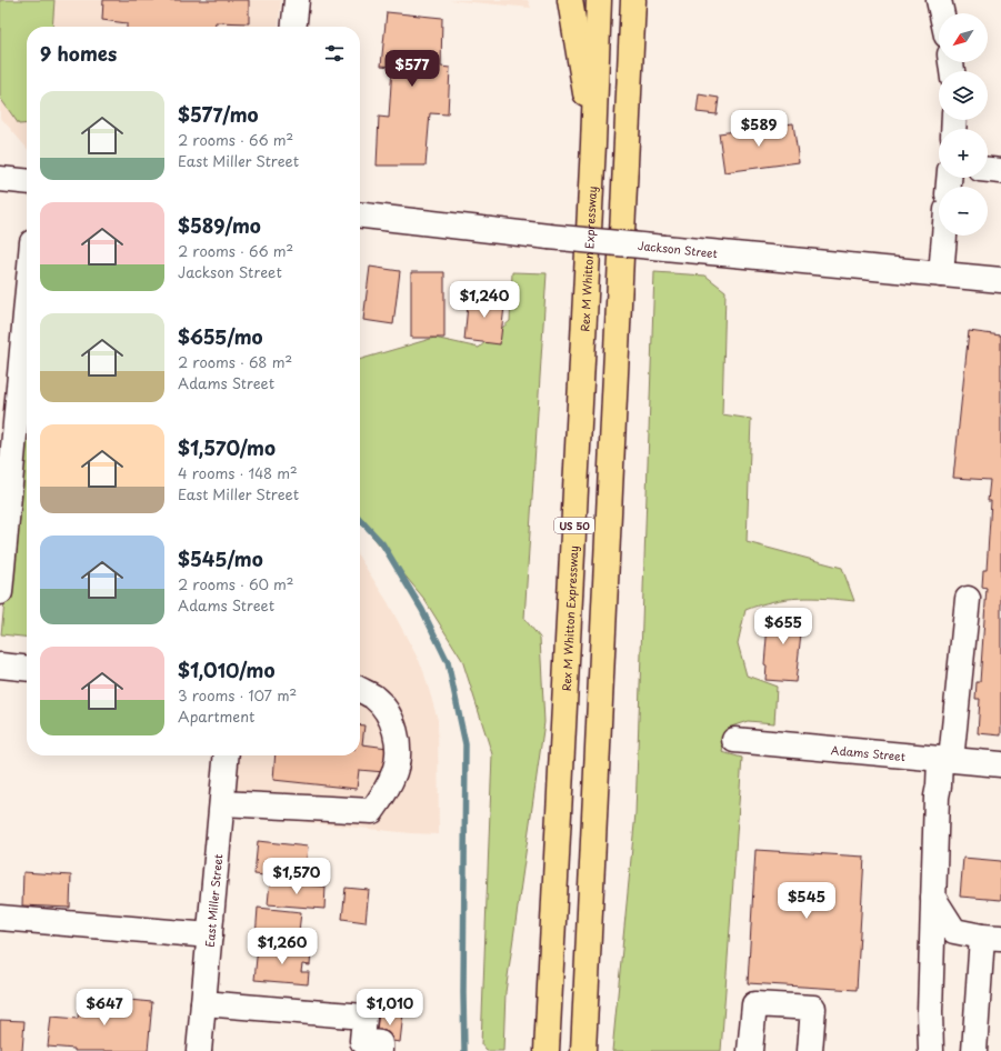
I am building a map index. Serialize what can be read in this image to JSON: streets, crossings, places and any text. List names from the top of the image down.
{
  "streets": {
    "highway": ["Rex M Whitton Expressway", "US 50"],
    "street": ["Jackson Street", "Adams Street", "East Miller Street"]
  },
  "north": "bottom left",
  "page": {
    "map_buttons": ["+", "−"],
    "heading": "9 homes",
    "price": [
      "$577",
      "$589",
      "$1,240",
      "$655",
      "$1,570",
      "$545",
      "$1,260",
      "$647",
      "$1,010"
    ],
    "list": [
      {
        "name": "$577/mo",
        "note": "2 rooms · 66 m² · East Miller Street"
      },
      {
        "name": "$589/mo",
        "note": "2 rooms · 66 m² · Jackson Street"
      },
      {
        "name": "$655/mo",
        "note": "2 rooms · 68 m² · Adams Street"
      },
      {
        "name": "$1,570/mo",
        "note": "4 rooms · 148 m² · East Miller Street"
      },
      {
        "name": "$545/mo",
        "note": "2 rooms · 60 m² · Adams Street"
      },
      {
        "name": "$1,010/mo",
        "note": "3 rooms · 107 m² · Apartment"
      }
    ]
  }
}
